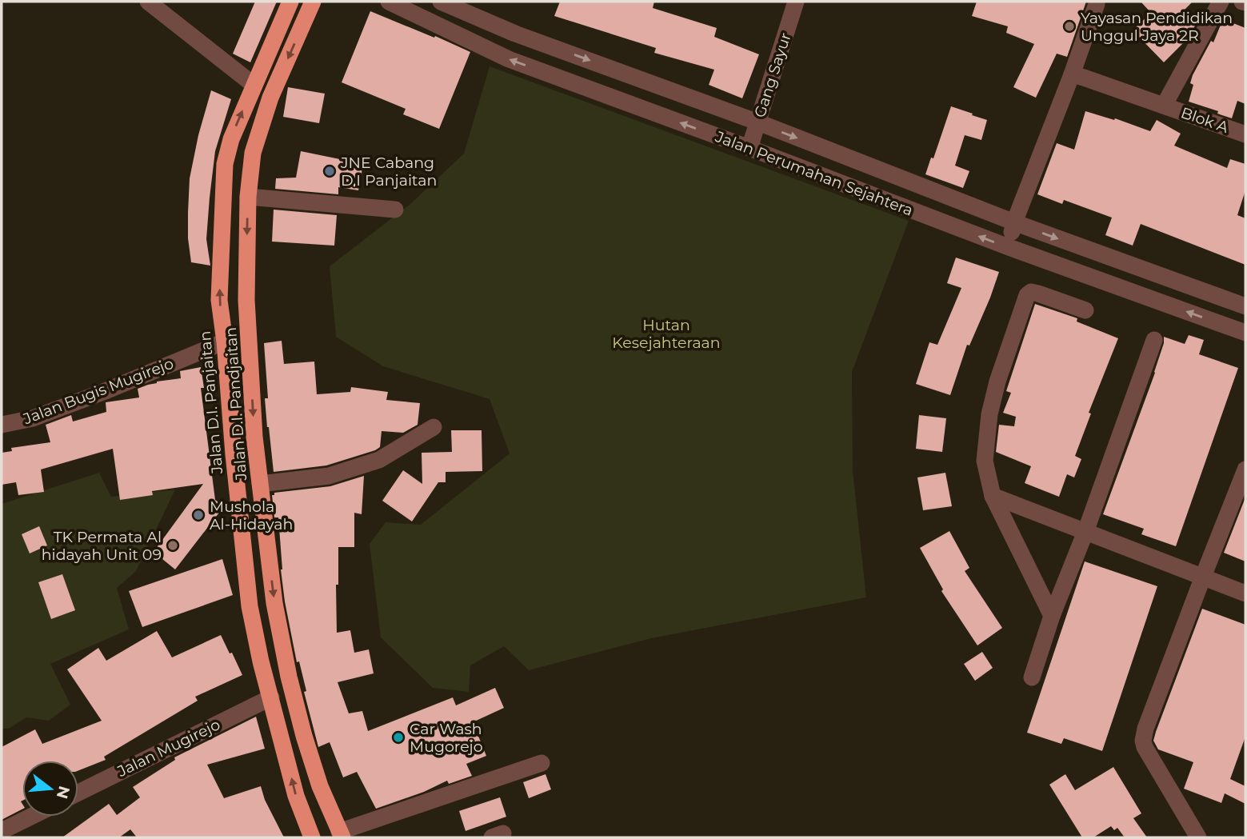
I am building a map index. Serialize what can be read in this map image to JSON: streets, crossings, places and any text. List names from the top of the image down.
{
  "streets": {
    "highway": ["Jalan D.I. Panjaitan", "Jalan D.I. Pandjaitan"],
    "street": [
      "Gang Sayur",
      "Blok A",
      "Jalan Perumahan Sejahtera",
      "Jalan Bugis Mugirejo",
      "Jalan Mugirejo"
    ]
  },
  "crossings": [
    ["Gang Sayur", "Jalan Perumahan Sejahtera"],
    ["Jalan Bugis Mugirejo", "Jalan D.I. Panjaitan"],
    ["Jalan D.I. Panjaitan", "Jalan Mugirejo"]
  ],
  "one_way": ["Jalan D.I. Panjaitan", "Jalan D.I. Pandjaitan"],
  "parks": ["Hutan Kesejahteraan"],
  "places": [
    "Yayasan Pendidikan Unggul Jaya 2R",
    "JNE Cabang D.I Panjaitan",
    "Mushola Al-Hidayah",
    "TK Permata Al hidayah Unit 09",
    "Car Wash Mugorejo"
  ],
  "north": "right"
}
